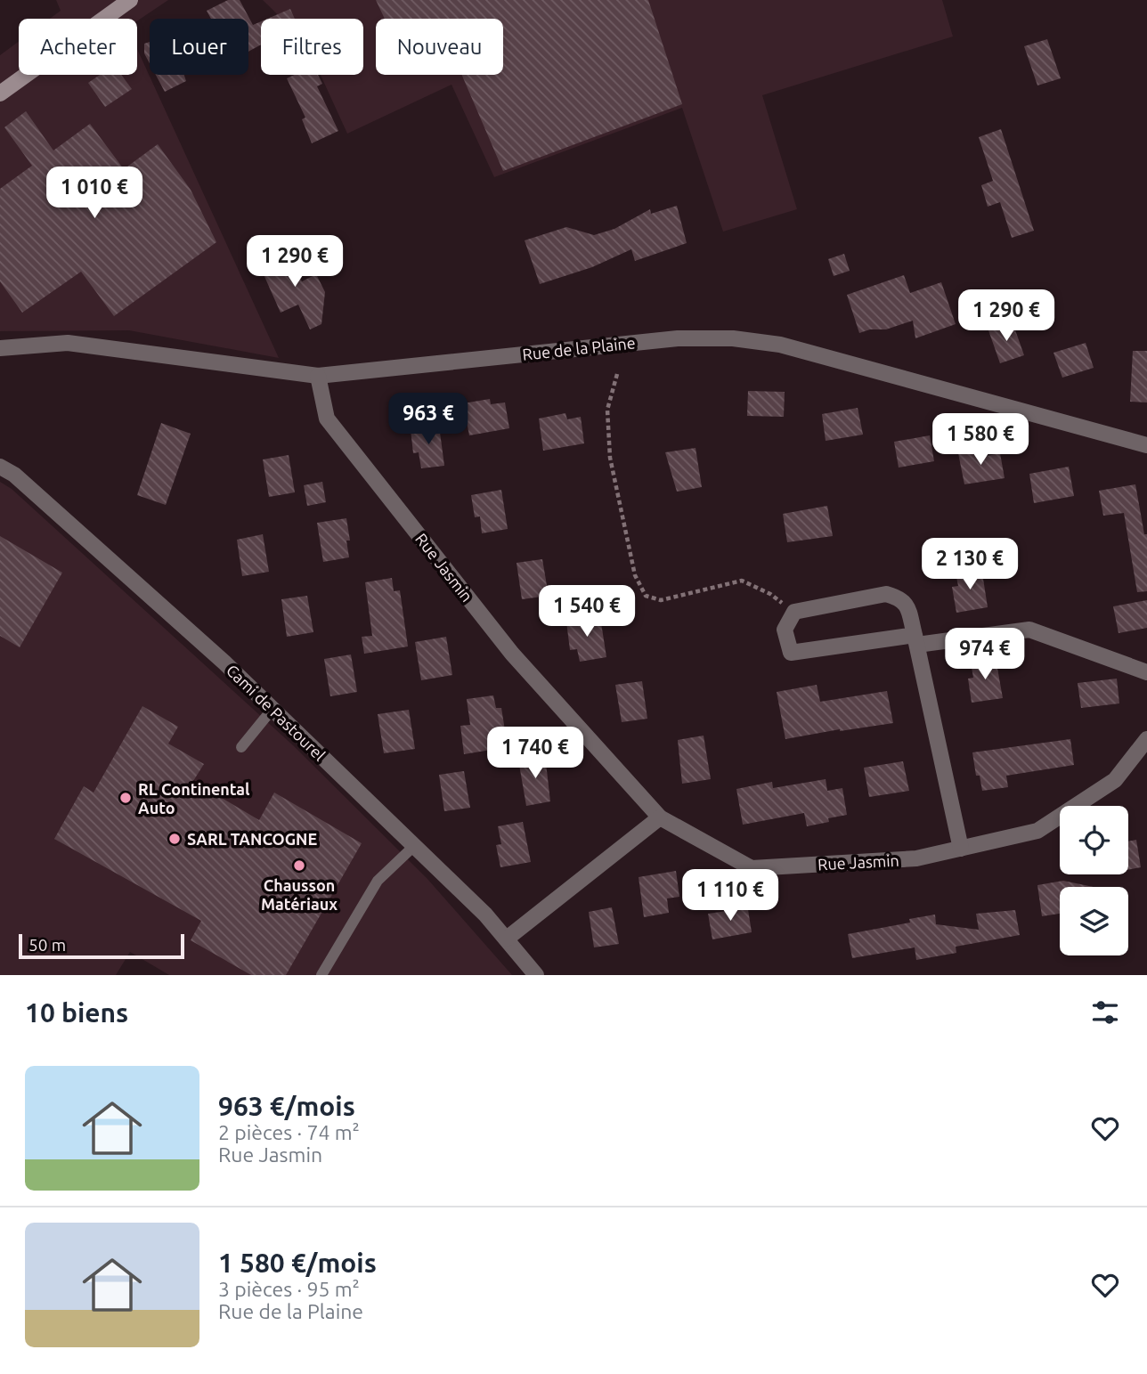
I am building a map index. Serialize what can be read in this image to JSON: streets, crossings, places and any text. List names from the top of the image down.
{
  "streets": {
    "street": ["Rue de la Plaine", "Rue Jasmin", "Cami de Pastourel"]
  },
  "crossings": [
    ["Rue de la Plaine", "Rue Jasmin"]
  ],
  "places": ["RL Continental Auto", "SARL TANCOGNE", "Chausson Matériaux"],
  "scale_bar": "50 m",
  "page": {
    "chip": [
      "Acheter",
      "Louer",
      "Filtres",
      "Nouveau"
    ],
    "price": [
      "1 010 €",
      "1 290 €",
      "1 290 €",
      "963 €",
      "1 580 €",
      "2 130 €",
      "1 540 €",
      "974 €",
      "1 740 €",
      "1 110 €"
    ],
    "scale": "50 m",
    "heading": "10 biens",
    "list": [
      {
        "name": "963 €/mois",
        "note": "2 pièces · 74 m² · Rue Jasmin"
      },
      {
        "name": "1 580 €/mois",
        "note": "3 pièces · 95 m² · Rue de la Plaine"
      }
    ]
  }
}
